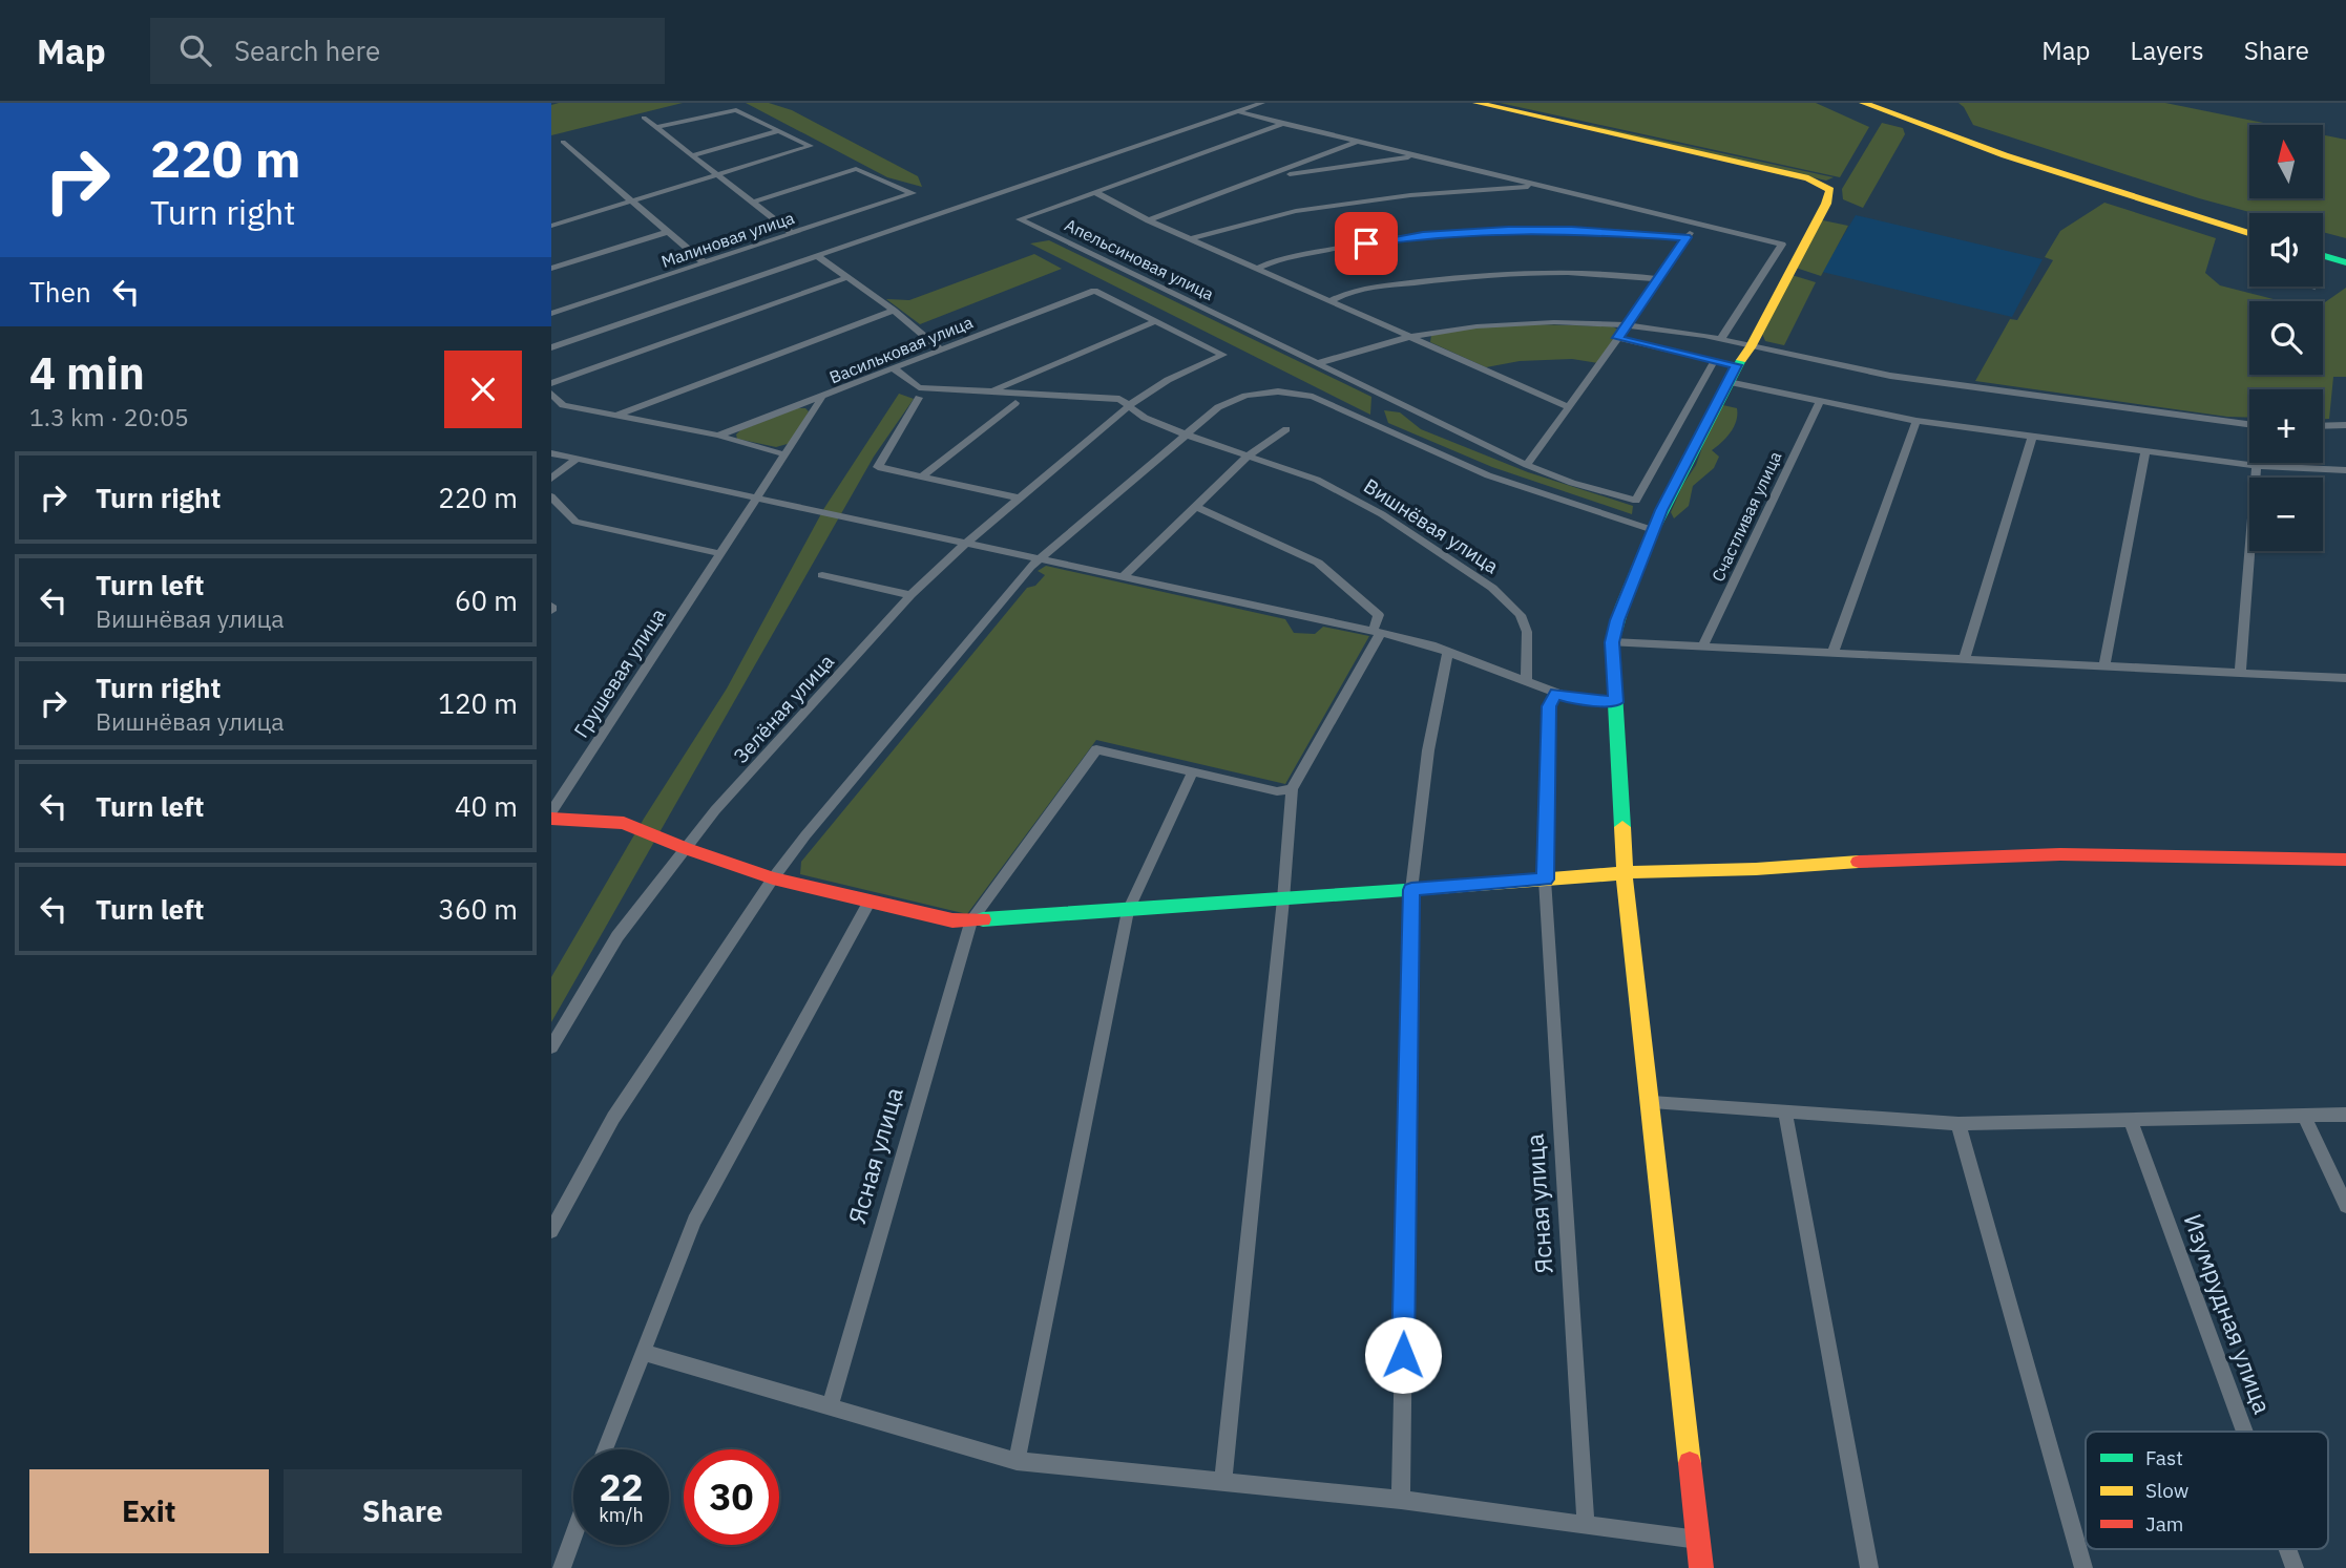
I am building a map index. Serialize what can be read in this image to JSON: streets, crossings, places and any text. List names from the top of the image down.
{
  "streets": {
    "street": [
      "Малиновая улица",
      "Апельсиновая улица",
      "Васильковая улица",
      "Счастливая улица",
      "Вишнёвая улица",
      "Грушевая улица",
      "Зелёная улица",
      "Ясная улица",
      "Изумрудная улица"
    ]
  },
  "crossings": [
    ["Васильковая улица", "Вишнёвая улица"],
    ["Вишнёвая улица", "Зелёная улица"]
  ],
  "legend": ["Fast", "Slow", "Jam"],
  "north": "top",
  "page": {
    "header": "Map",
    "search": "Search here",
    "nav": ["Map", "Layers", "Share"],
    "turn": ["220 m", "Turn right"],
    "map_buttons": ["+", "−"],
    "then": "Then",
    "heading": ["4 min", "1.3 km · 20:05"],
    "list": [
      {
        "name": "Turn right",
        "value": "220 m"
      },
      {
        "name": "Turn left",
        "note": "Вишнёвая улица",
        "value": "60 m"
      },
      {
        "name": "Turn right",
        "note": "Вишнёвая улица",
        "value": "120 m"
      },
      {
        "name": "Turn left",
        "value": "40 m"
      },
      {
        "name": "Turn left",
        "value": "360 m"
      }
    ],
    "speed": "22 km/h",
    "limit": "30",
    "buttons": ["Exit", "Share"]
  }
}
